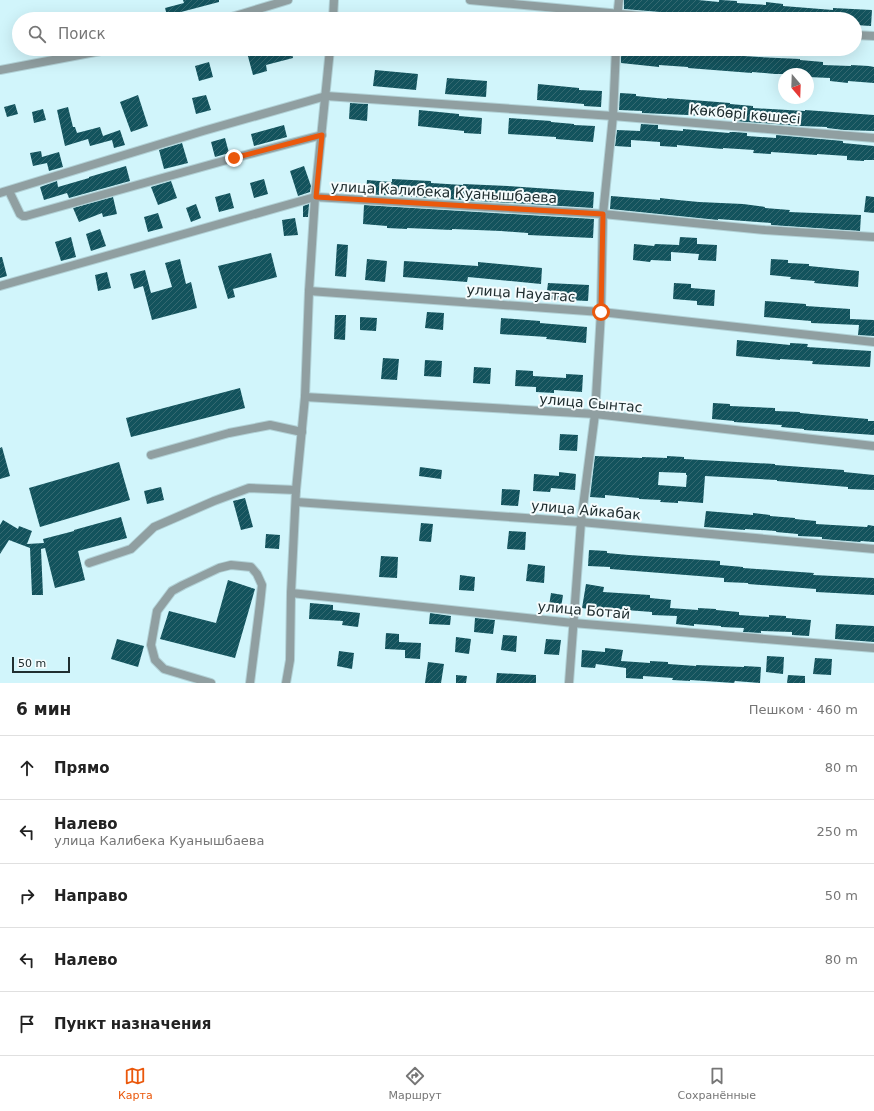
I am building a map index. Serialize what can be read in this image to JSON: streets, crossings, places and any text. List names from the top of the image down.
{
  "streets": {
    "street": [
      "Көкбөрі көшесі",
      "улица Калибека Куанышбаева",
      "улица Науатас",
      "улица Сынтас",
      "улица Айкабак",
      "улица Ботай"
    ]
  },
  "scale_bar": "50 m",
  "north": "bottom",
  "page": {
    "search": "Поиск",
    "scale": "50 m",
    "heading": ["6 мин", "Пешком · 460 m"],
    "list": [
      ["Прямо", "80 m"],
      ["Налево", "улица Калибека Куанышбаева", "250 m"],
      ["Направо", "50 m"],
      ["Налево", "80 m"],
      "Пункт назначения"
    ],
    "nav": ["Карта", "Маршрут", "Сохранённые"]
  }
}
